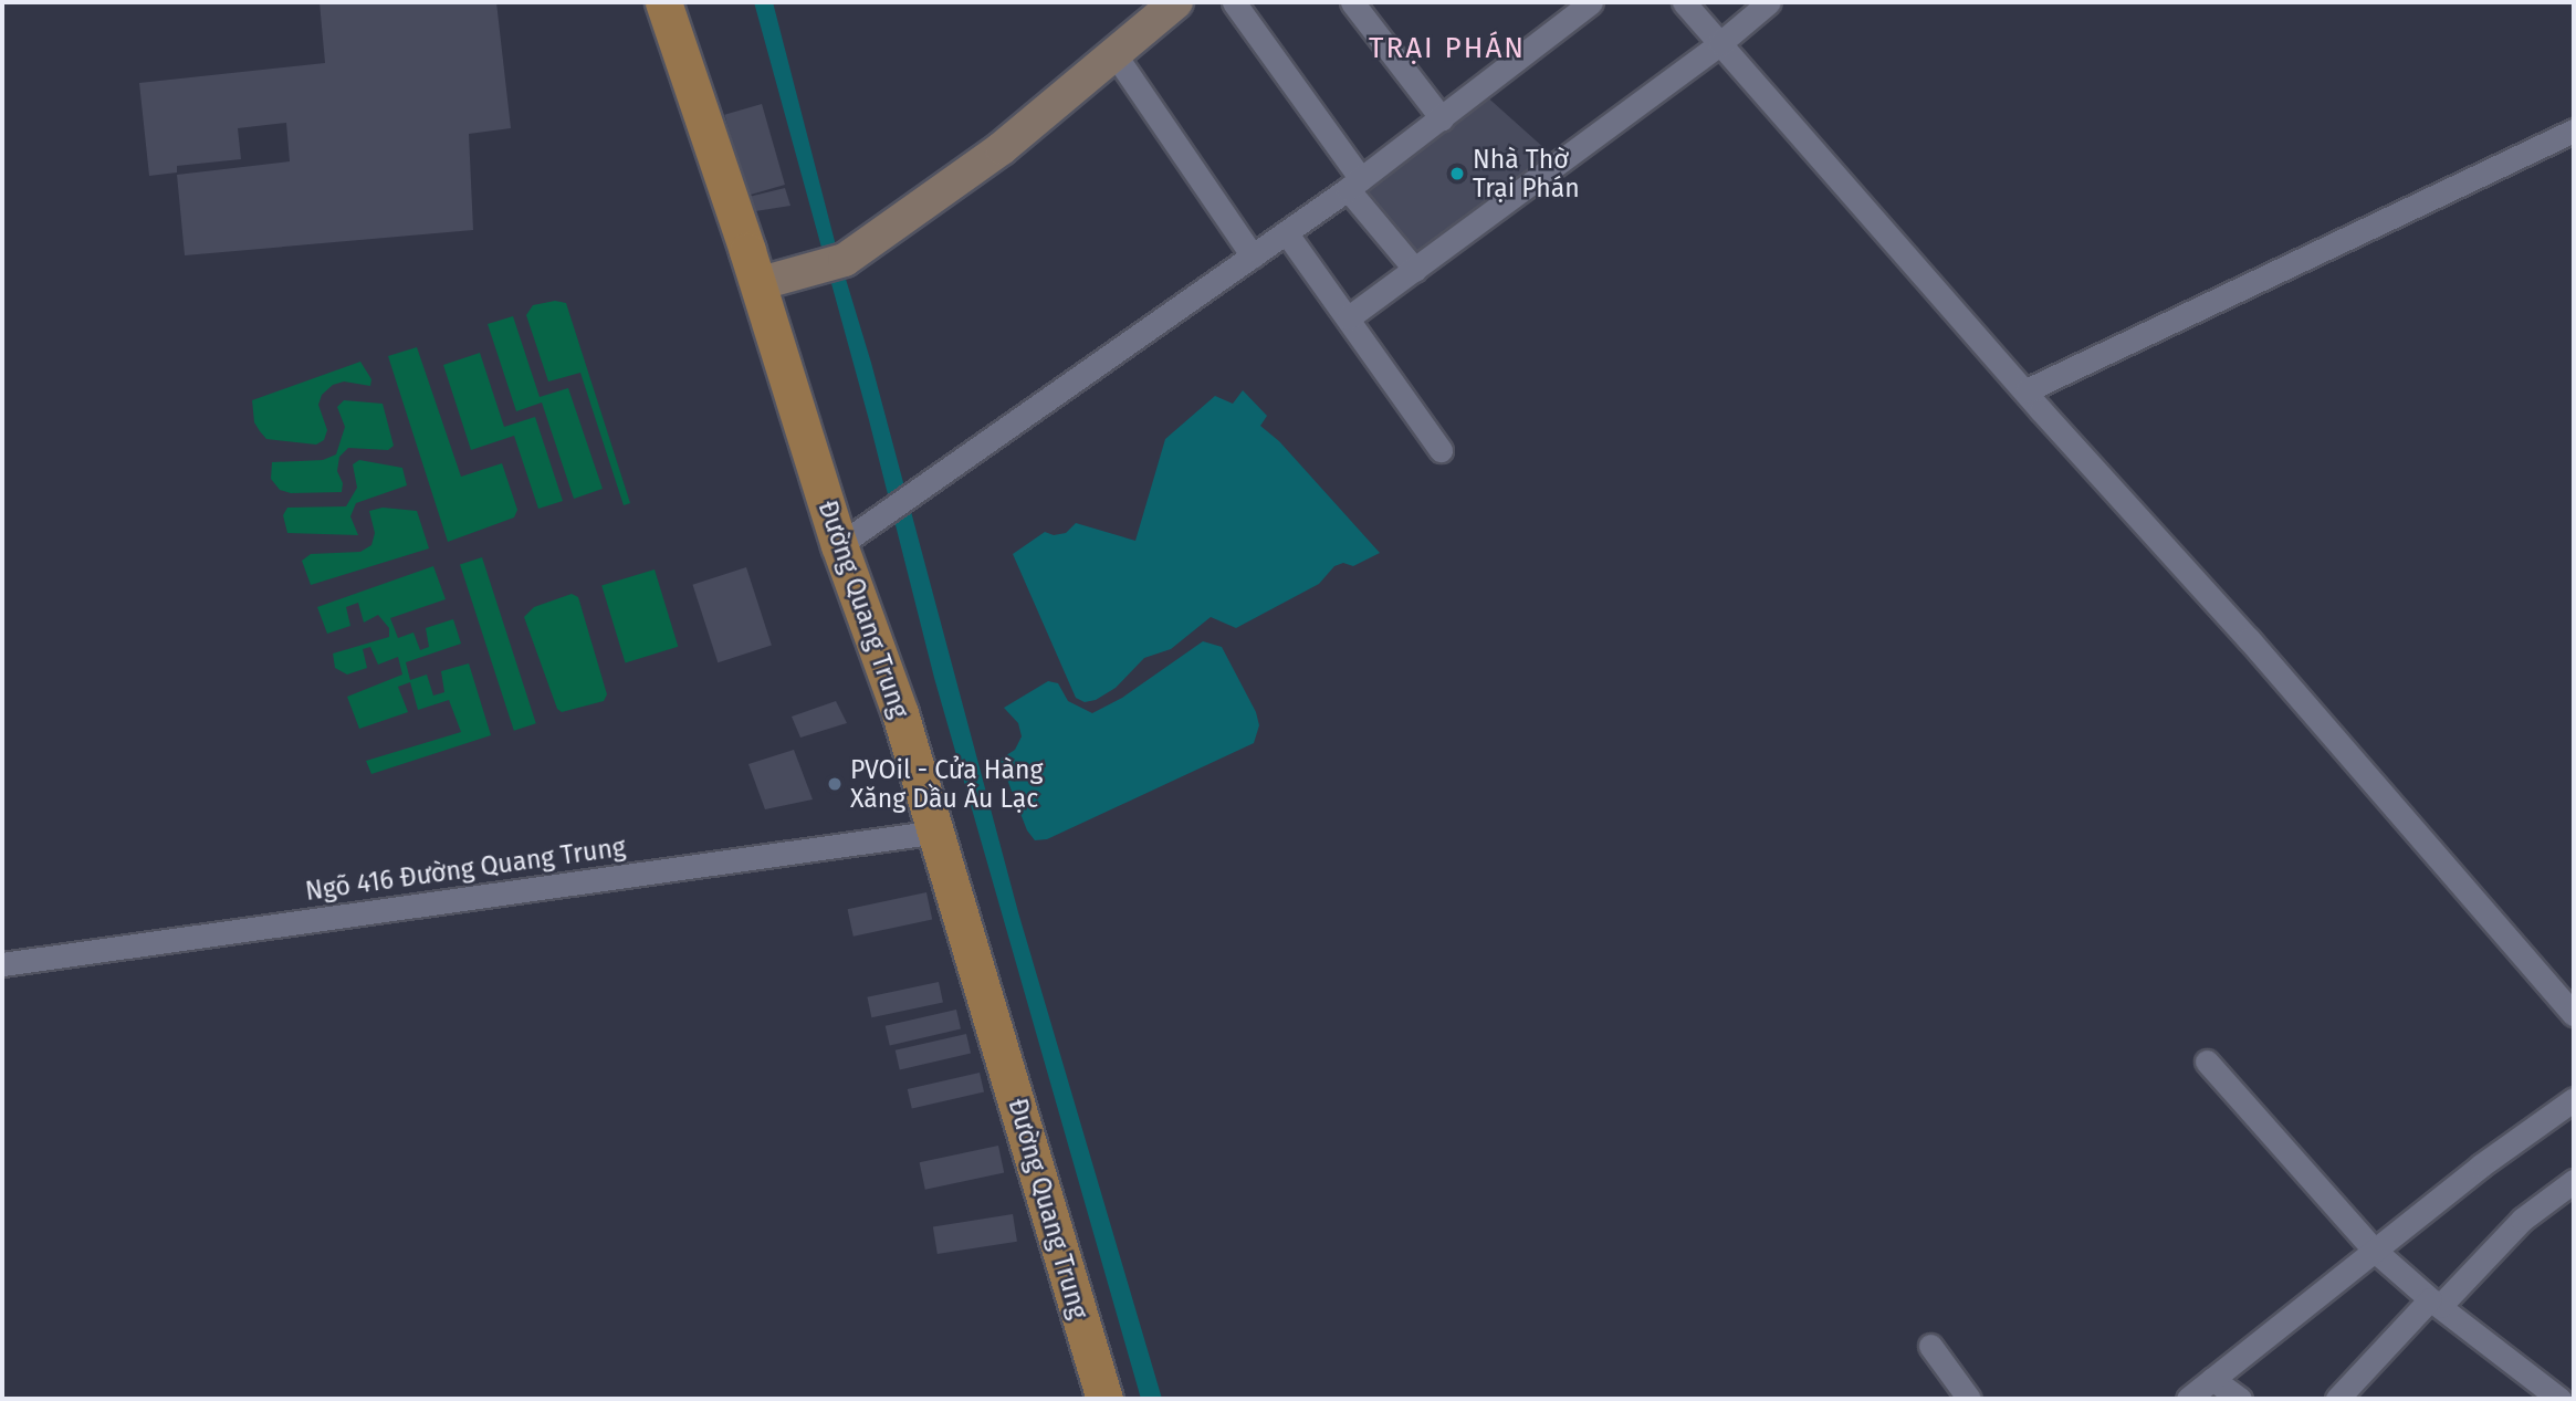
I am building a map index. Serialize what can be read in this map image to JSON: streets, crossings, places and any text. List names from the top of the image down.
{
  "streets": {
    "main road": ["Đường Quang Trung"],
    "street": ["Ngõ 416 Đường Quang Trung"]
  },
  "crossings": [
    ["Đường Quang Trung", "Ngõ 416 Đường Quang Trung"]
  ],
  "districts": ["TRẠI PHÁN"],
  "places": ["Nhà Thờ Trại Phán", "PVOil - Cửa Hàng Xăng Dầu Âu Lạc"]
}
